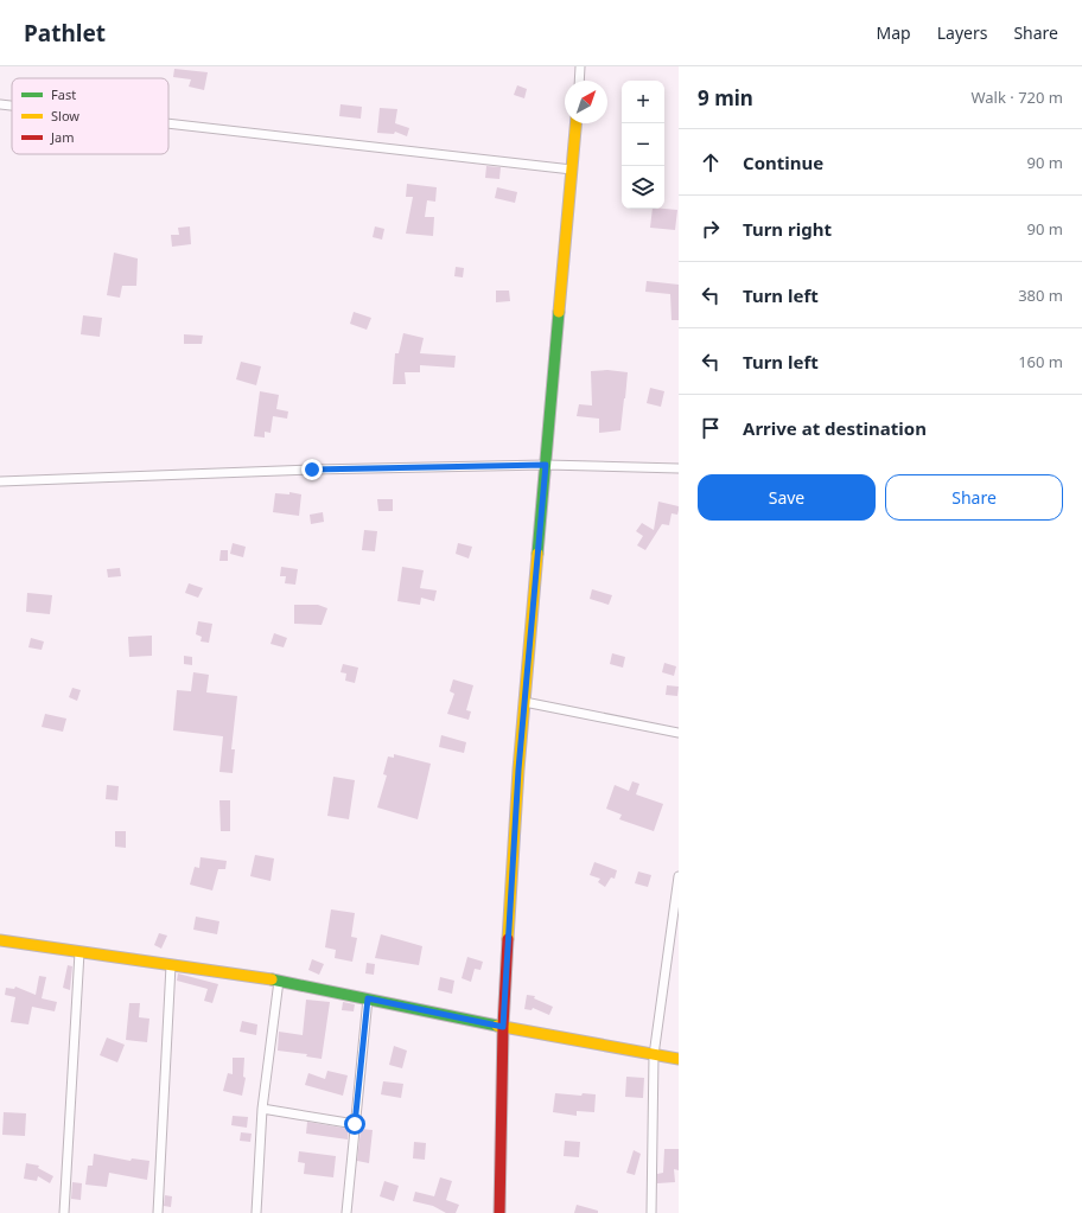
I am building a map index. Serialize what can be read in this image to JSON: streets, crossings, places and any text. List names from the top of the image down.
{
  "legend": ["Fast", "Slow", "Jam"],
  "north": "top right",
  "page": {
    "header": "Pathlet",
    "nav": ["Map", "Layers", "Share"],
    "heading": ["9 min", "Walk · 720 m"],
    "map_buttons": ["+", "−"],
    "list": [
      ["Continue", "90 m"],
      ["Turn right", "90 m"],
      ["Turn left", "380 m"],
      ["Turn left", "160 m"],
      "Arrive at destination"
    ],
    "buttons": ["Save", "Share"]
  }
}
